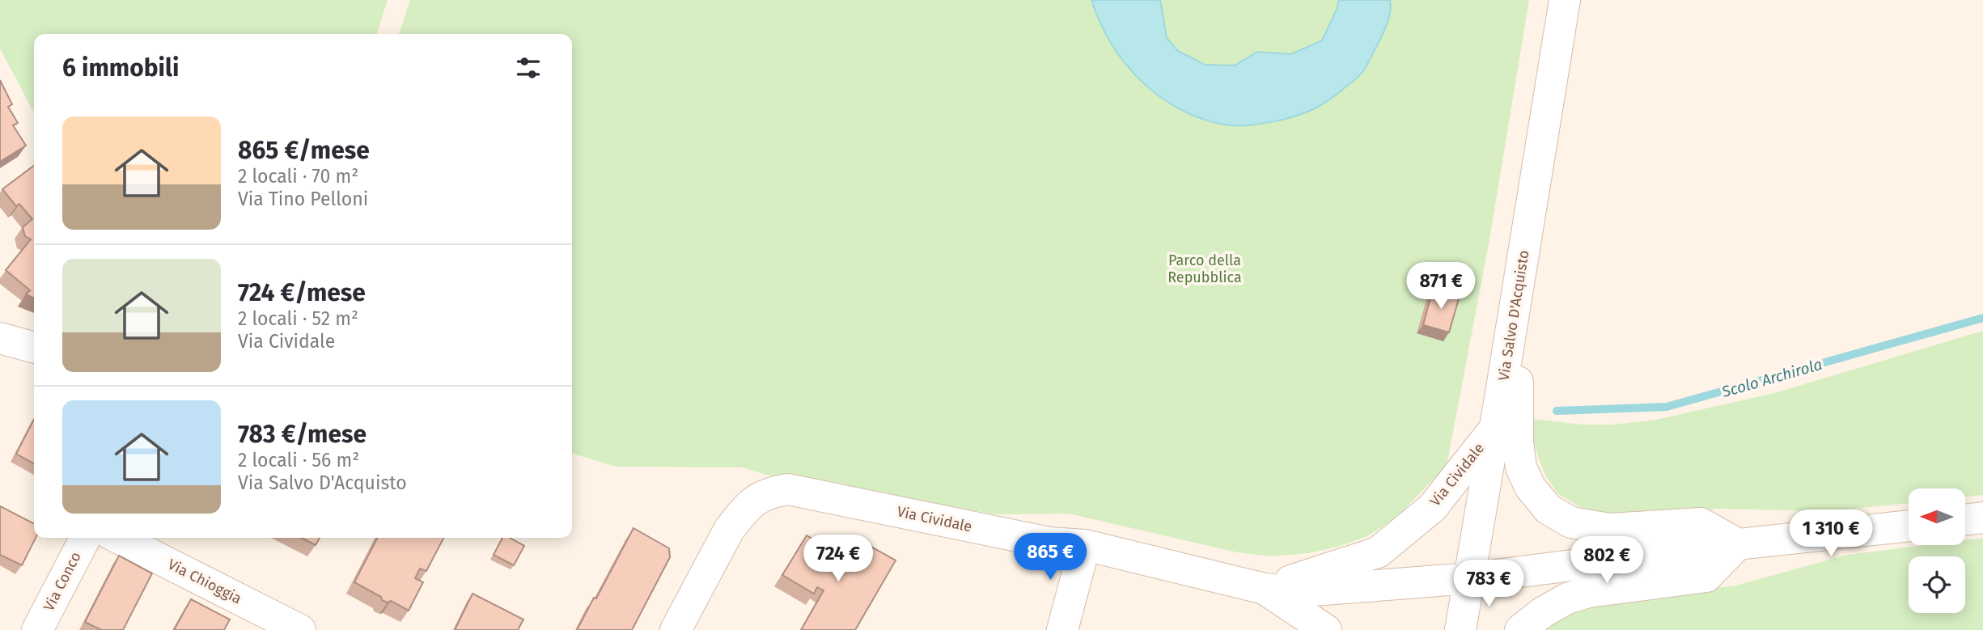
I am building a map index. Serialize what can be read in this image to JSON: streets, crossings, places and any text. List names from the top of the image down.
{
  "streets": {
    "street": [
      "Via Salvo D'Acquisto",
      "Via Cividale",
      "Via Conco",
      "Via Chioggia"
    ]
  },
  "crossings": [
    ["Via Salvo D'Acquisto", "Via Cividale"]
  ],
  "water": ["Scolo Archirola"],
  "parks": ["Parco della Repubblica"],
  "north": "left",
  "page": {
    "heading": "6 immobili",
    "list": [
      {
        "name": "865 €/mese",
        "note": "2 locali · 70 m² · Via Tino Pelloni"
      },
      {
        "name": "724 €/mese",
        "note": "2 locali · 52 m² · Via Cividale"
      },
      {
        "name": "783 €/mese",
        "note": "2 locali · 56 m² · Via Salvo D'Acquisto"
      }
    ],
    "price": [
      "871 €",
      "1 310 €",
      "865 €",
      "724 €",
      "802 €",
      "783 €"
    ]
  }
}
